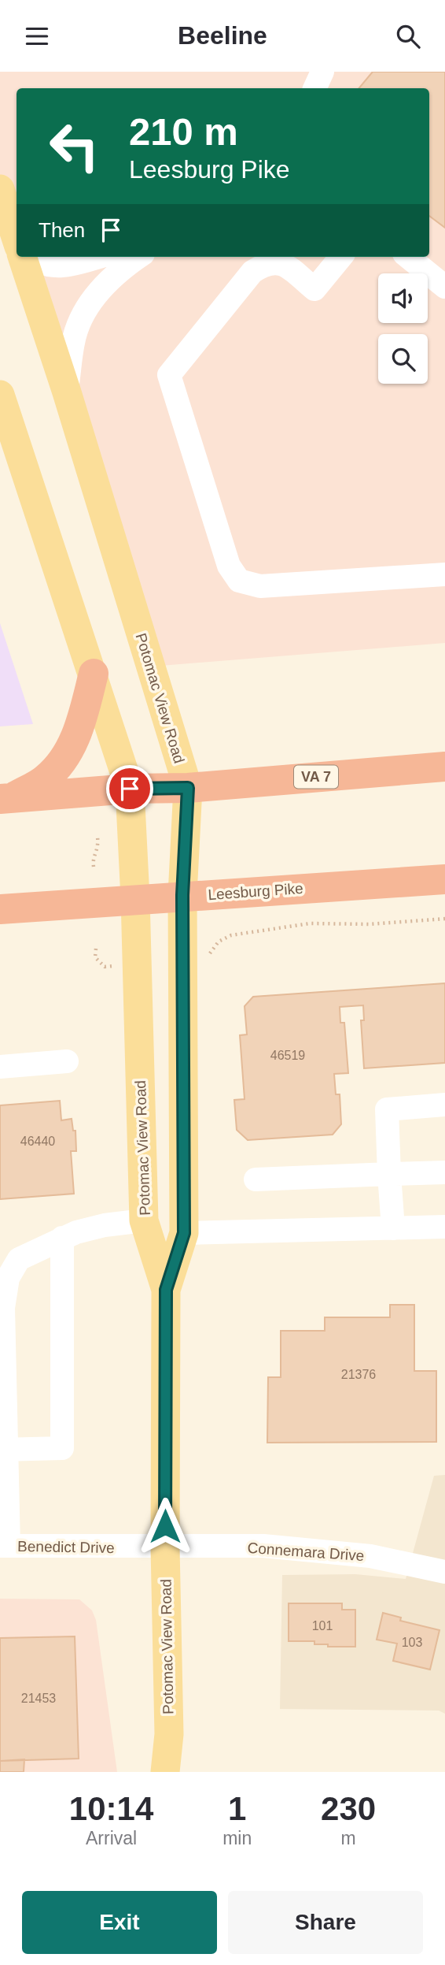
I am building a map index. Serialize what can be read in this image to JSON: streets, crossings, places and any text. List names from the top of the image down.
{
  "streets": {
    "highway": ["VA 7", "Leesburg Pike"],
    "main road": ["Potomac View Road"],
    "street": ["Benedict Drive", "Connemara Drive"]
  },
  "crossings": [
    ["Potomac View Road", "VA 7"],
    ["Potomac View Road", "Leesburg Pike"],
    ["Potomac View Road", "Benedict Drive"],
    ["Potomac View Road", "Connemara Drive"],
    ["Benedict Drive", "Connemara Drive"]
  ],
  "house_numbers": [
    "46519",
    "46440",
    "21376",
    "101",
    "103",
    "21453"
  ],
  "page": {
    "header": "Beeline",
    "turn": ["210 m", "Leesburg Pike"],
    "then": "Then",
    "eta": [
      "10:14",
      "Arrival",
      "1",
      "min",
      "230",
      "m"
    ],
    "buttons": ["Exit", "Share"]
  }
}
